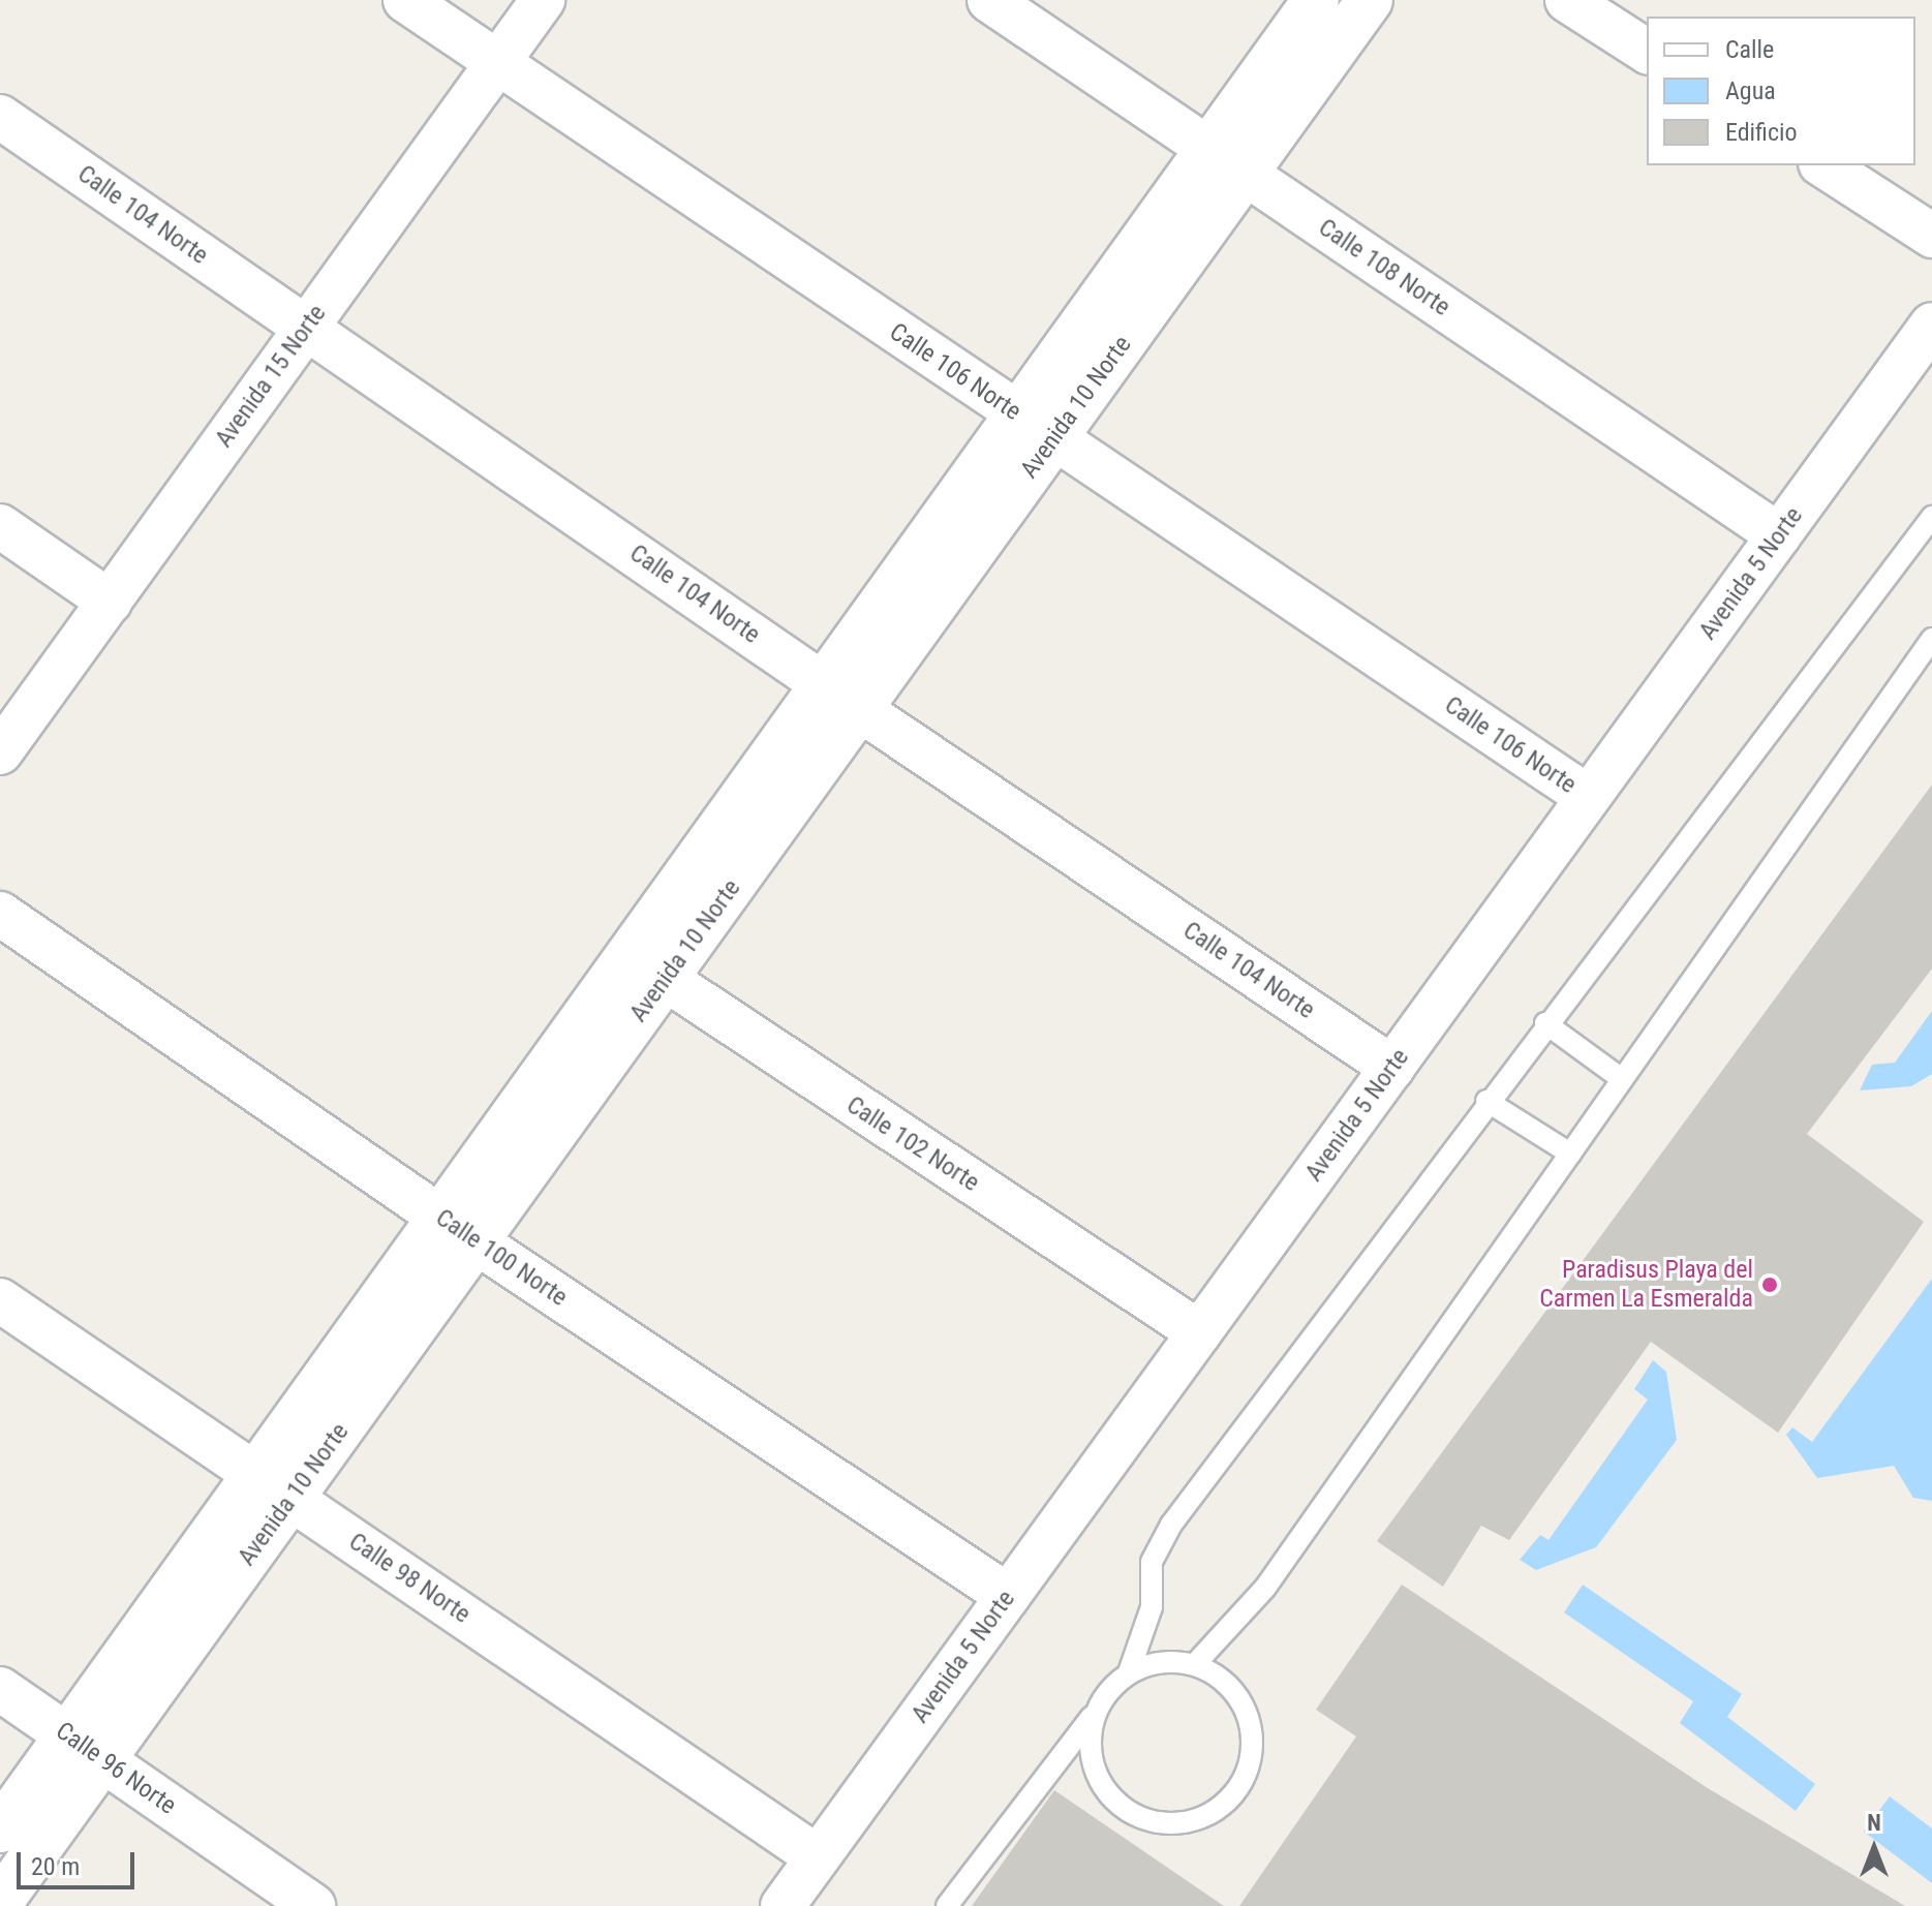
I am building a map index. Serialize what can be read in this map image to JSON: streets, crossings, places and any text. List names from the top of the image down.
{
  "streets": {
    "street": [
      "Calle 104 Norte",
      "Calle 108 Norte",
      "Calle 106 Norte",
      "Avenida 15 Norte",
      "Avenida 10 Norte",
      "Avenida 5 Norte",
      "Calle 102 Norte",
      "Calle 100 Norte",
      "Calle 98 Norte",
      "Calle 96 Norte"
    ]
  },
  "crossings": [
    ["Calle 104 Norte", "Avenida 15 Norte"],
    ["Calle 104 Norte", "Avenida 10 Norte"],
    ["Calle 104 Norte", "Avenida 5 Norte"],
    ["Calle 108 Norte", "Avenida 10 Norte"],
    ["Calle 108 Norte", "Avenida 5 Norte"],
    ["Calle 106 Norte", "Avenida 15 Norte"],
    ["Calle 106 Norte", "Avenida 10 Norte"],
    ["Calle 106 Norte", "Avenida 5 Norte"],
    ["Avenida 10 Norte", "Calle 102 Norte"],
    ["Avenida 10 Norte", "Calle 100 Norte"],
    ["Avenida 10 Norte", "Calle 98 Norte"],
    ["Avenida 10 Norte", "Calle 96 Norte"],
    ["Avenida 5 Norte", "Calle 102 Norte"],
    ["Avenida 5 Norte", "Calle 100 Norte"],
    ["Avenida 5 Norte", "Calle 98 Norte"]
  ],
  "places": ["Paradisus Playa del Carmen La Esmeralda"],
  "legend": ["Calle", "Agua", "Edificio"],
  "scale_bar": "20 m",
  "north": "top"
}
